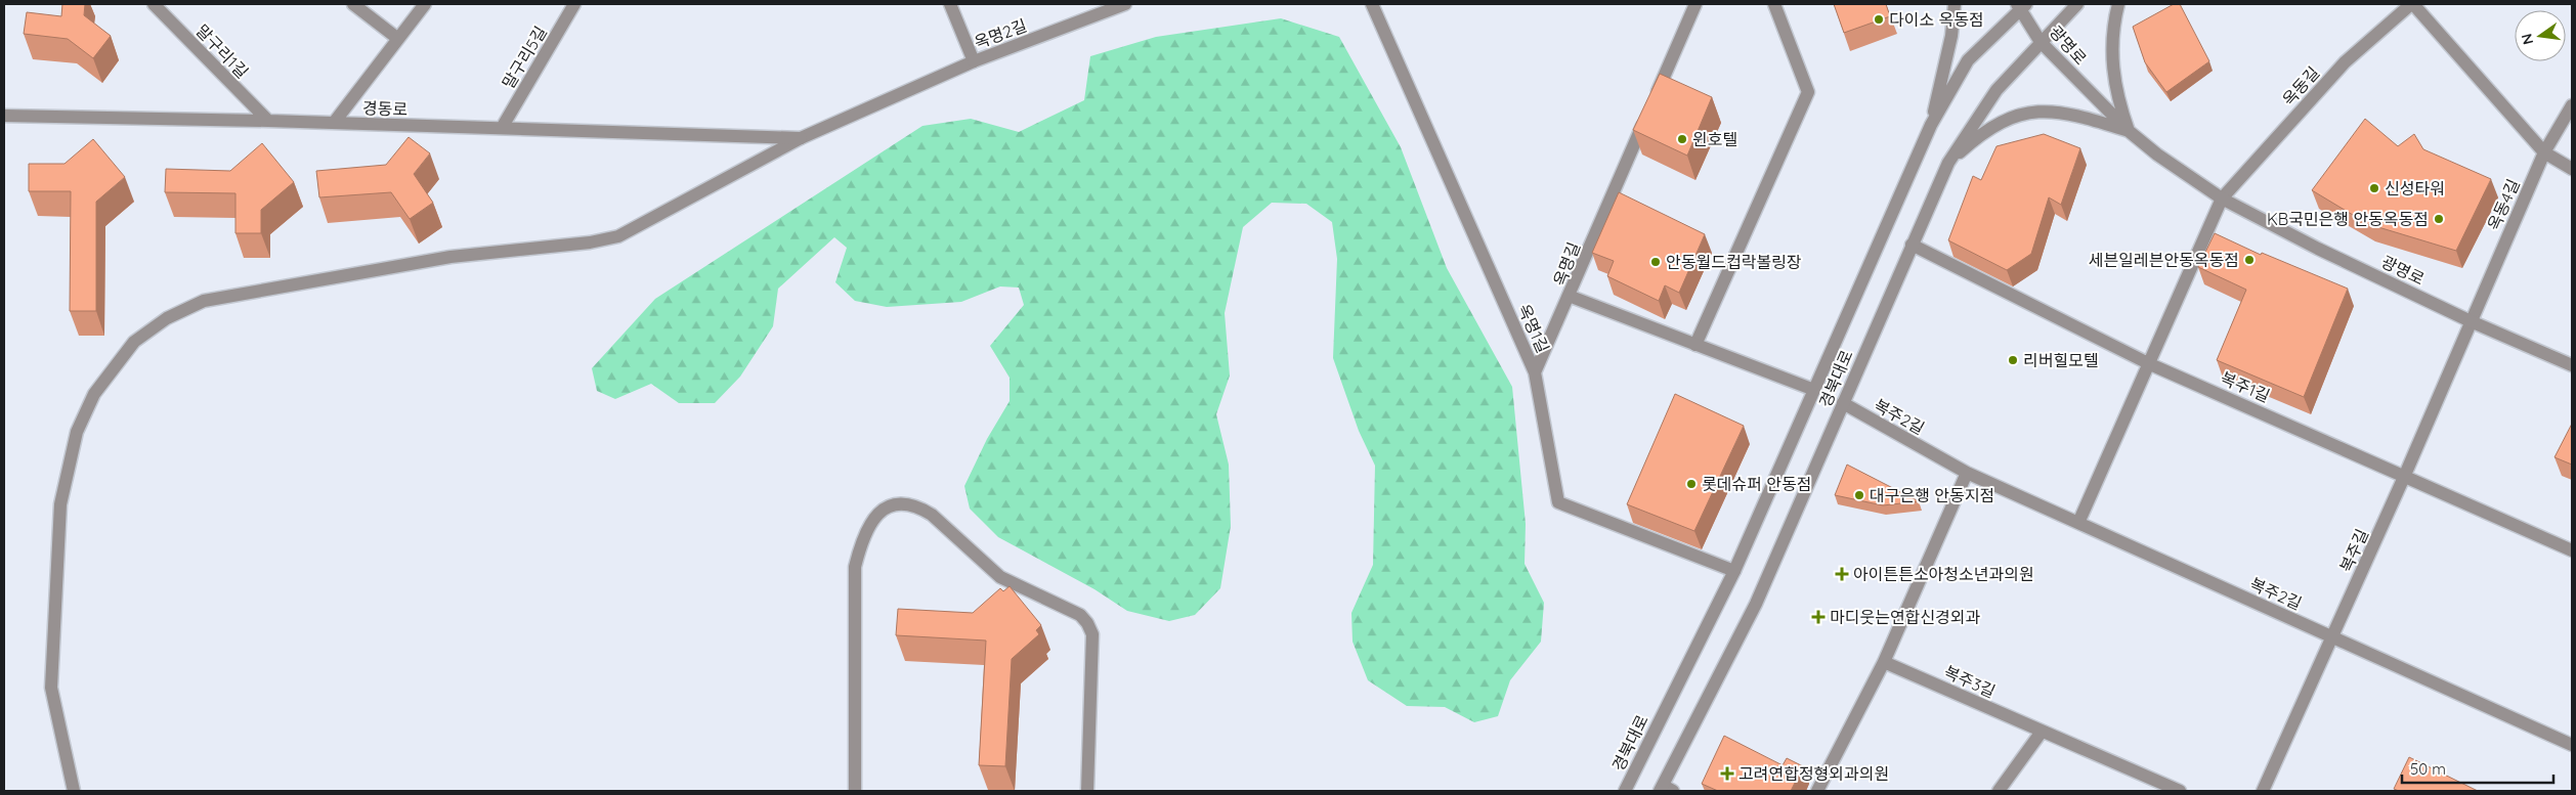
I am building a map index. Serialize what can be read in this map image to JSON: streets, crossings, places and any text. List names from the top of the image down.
{
  "streets": {
    "street": [
      "옥명2길",
      "광명로",
      "말구리1길",
      "말구리5길",
      "옥동길",
      "경동로",
      "옥동4길",
      "옥명길",
      "옥명1길",
      "경북대로",
      "복주1길",
      "복주2길",
      "복주길",
      "복주3길"
    ]
  },
  "crossings": [
    ["광명로", "옥동길"],
    ["광명로", "옥동4길"],
    ["광명로", "경북대로"],
    ["광명로", "복주길"],
    ["말구리1길", "경동로"],
    ["말구리5길", "경동로"],
    ["옥동길", "옥동4길"],
    ["옥동4길", "복주길"],
    ["옥명길", "경북대로"],
    ["옥명1길", "경북대로"],
    ["경북대로", "복주1길"],
    ["경북대로", "복주2길"],
    ["복주1길", "복주길"],
    ["복주2길", "복주길"]
  ],
  "places": {
    "other": [
      "다이소 옥동점",
      "윈호텔",
      "신성타워",
      "KB국민은행 안동옥동점",
      "세븐일레븐안동옥동점",
      "안동월드컵락볼링장",
      "리버힐모텔",
      "롯데슈퍼 안동점",
      "대구은행 안동지점"
    ],
    "health": ["아이튼튼소아청소년과의원", "마디웃는연합신경외과", "고려연합정형외과의원"]
  },
  "scale_bar": "50 m",
  "north": "left"
}
